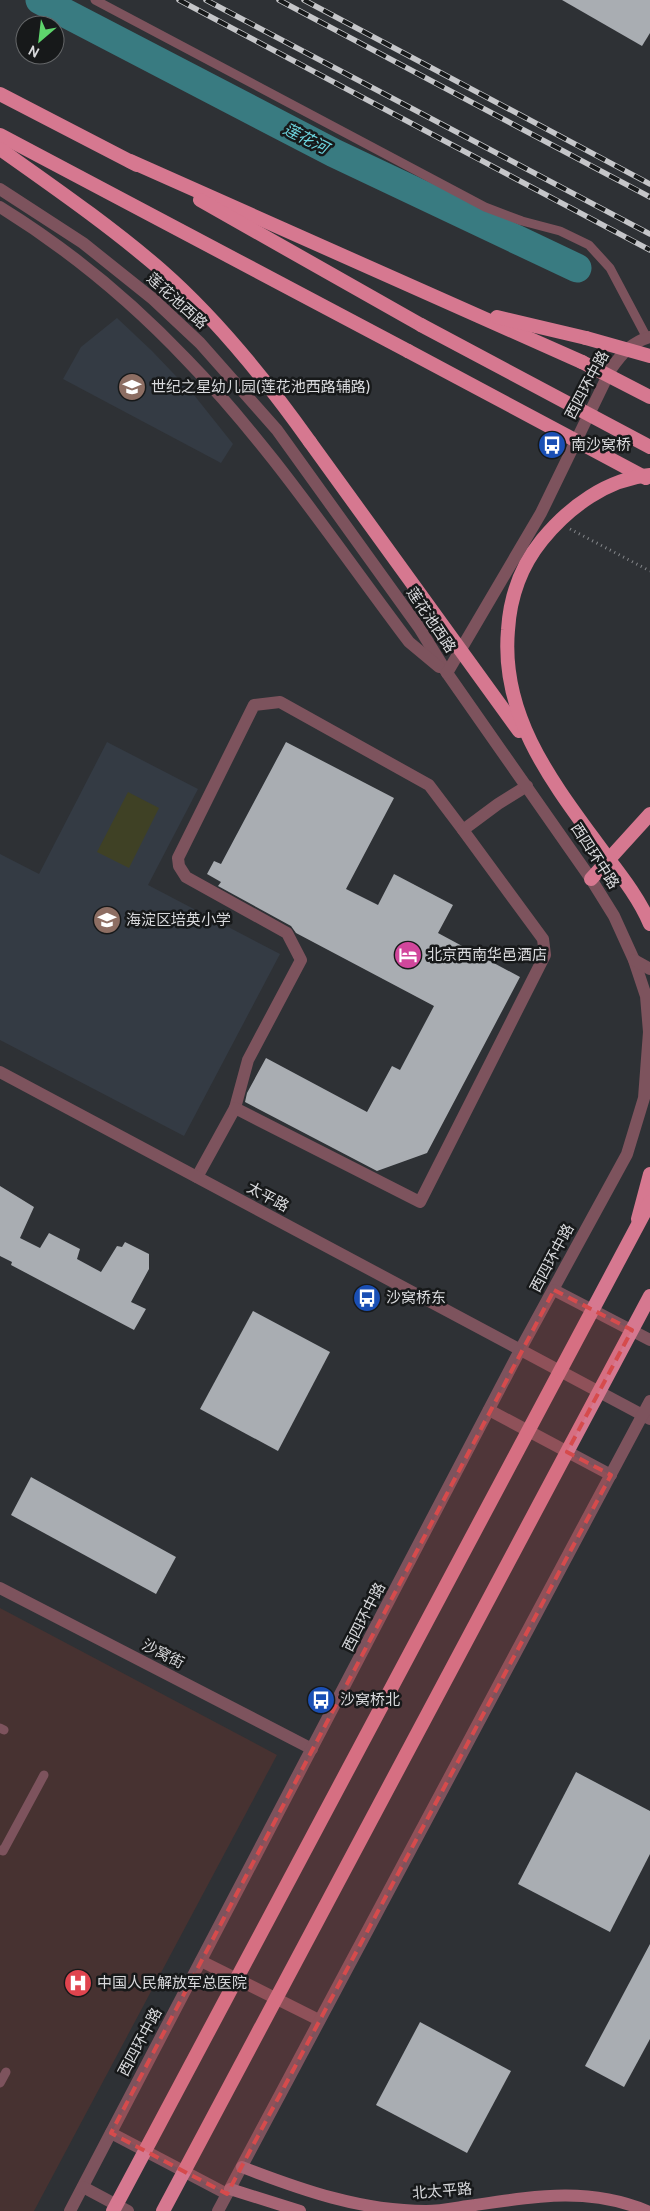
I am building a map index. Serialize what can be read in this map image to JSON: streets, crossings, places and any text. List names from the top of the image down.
{
  "streets": {
    "main road": ["北太平路"],
    "street": [
      "莲花池西路",
      "西四环中路",
      "太平路",
      "沙窝街"
    ]
  },
  "crossings": [
    ["莲花池西路", "西四环中路"],
    ["西四环中路", "太平路"],
    ["西四环中路", "沙窝街"]
  ],
  "water": ["莲花河"],
  "places": {
    "school or university": ["世纪之星幼儿园(莲花池西路辅路)", "海淀区培英小学"],
    "bus stop": ["南沙窝桥", "沙窝桥东", "沙窝桥北"],
    "hotel": ["北京西南华邑酒店"],
    "hospital": ["中国人民解放军总医院"]
  },
  "north": "bottom left"
}
